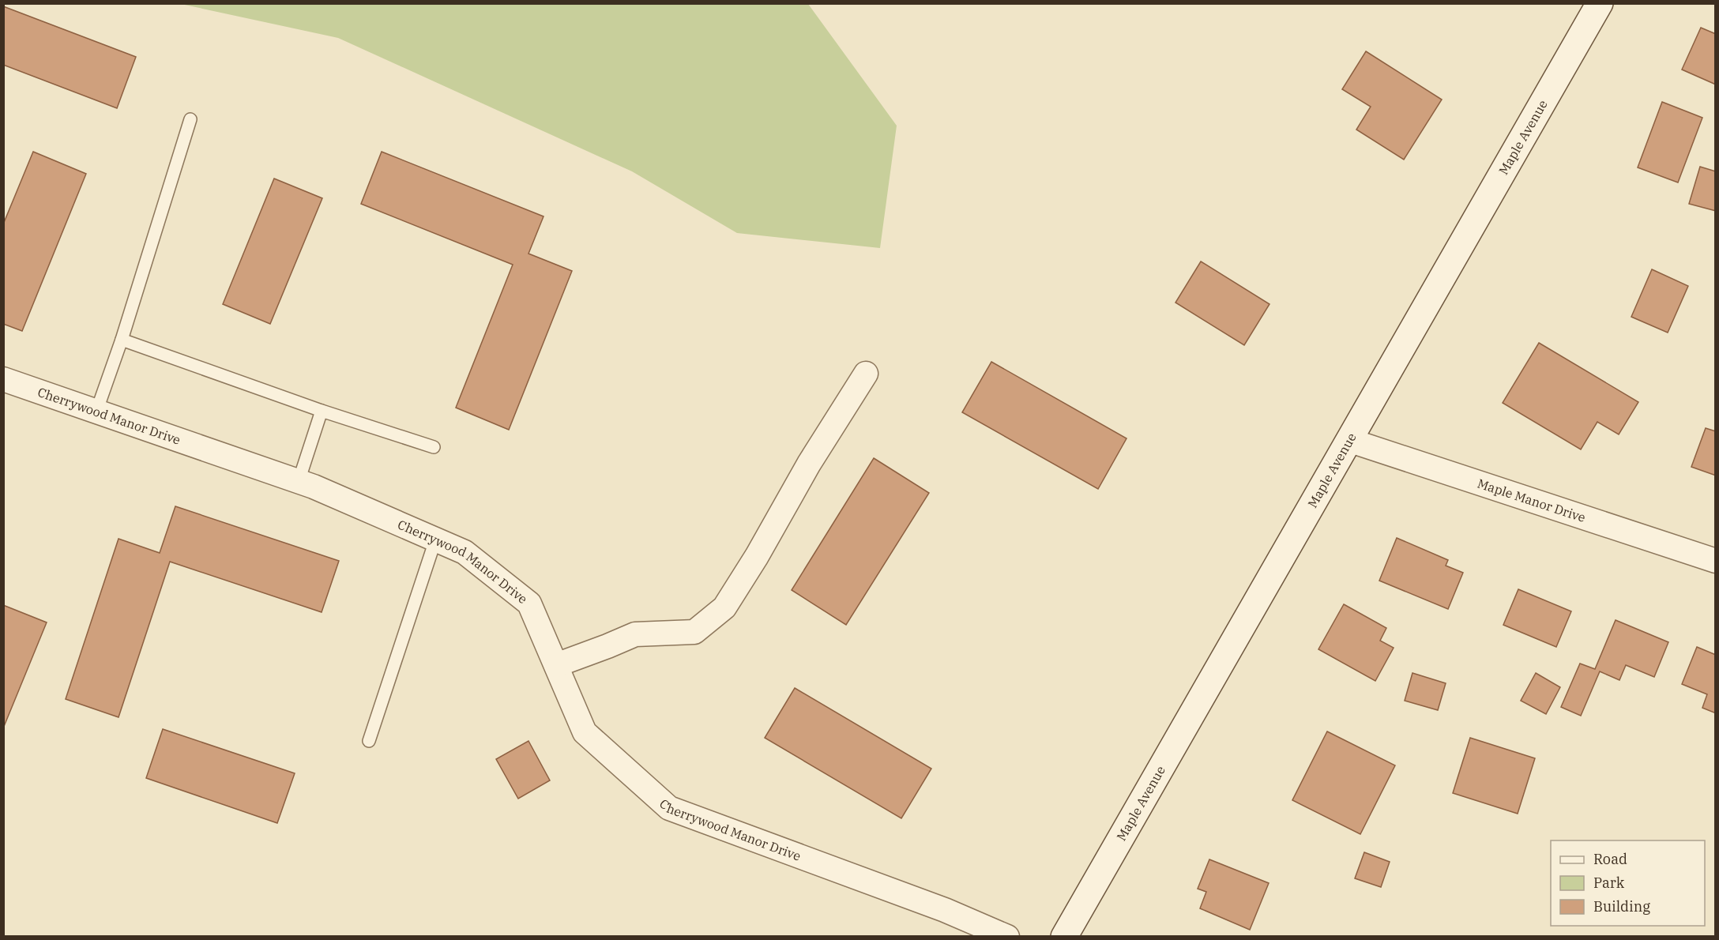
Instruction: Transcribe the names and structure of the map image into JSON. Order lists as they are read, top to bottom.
{
  "streets": {
    "main road": ["Maple Avenue"],
    "street": ["Cherrywood Manor Drive", "Maple Manor Drive"]
  },
  "crossings": [
    ["Maple Avenue", "Maple Manor Drive"]
  ],
  "legend": ["Road", "Park", "Building"]
}
